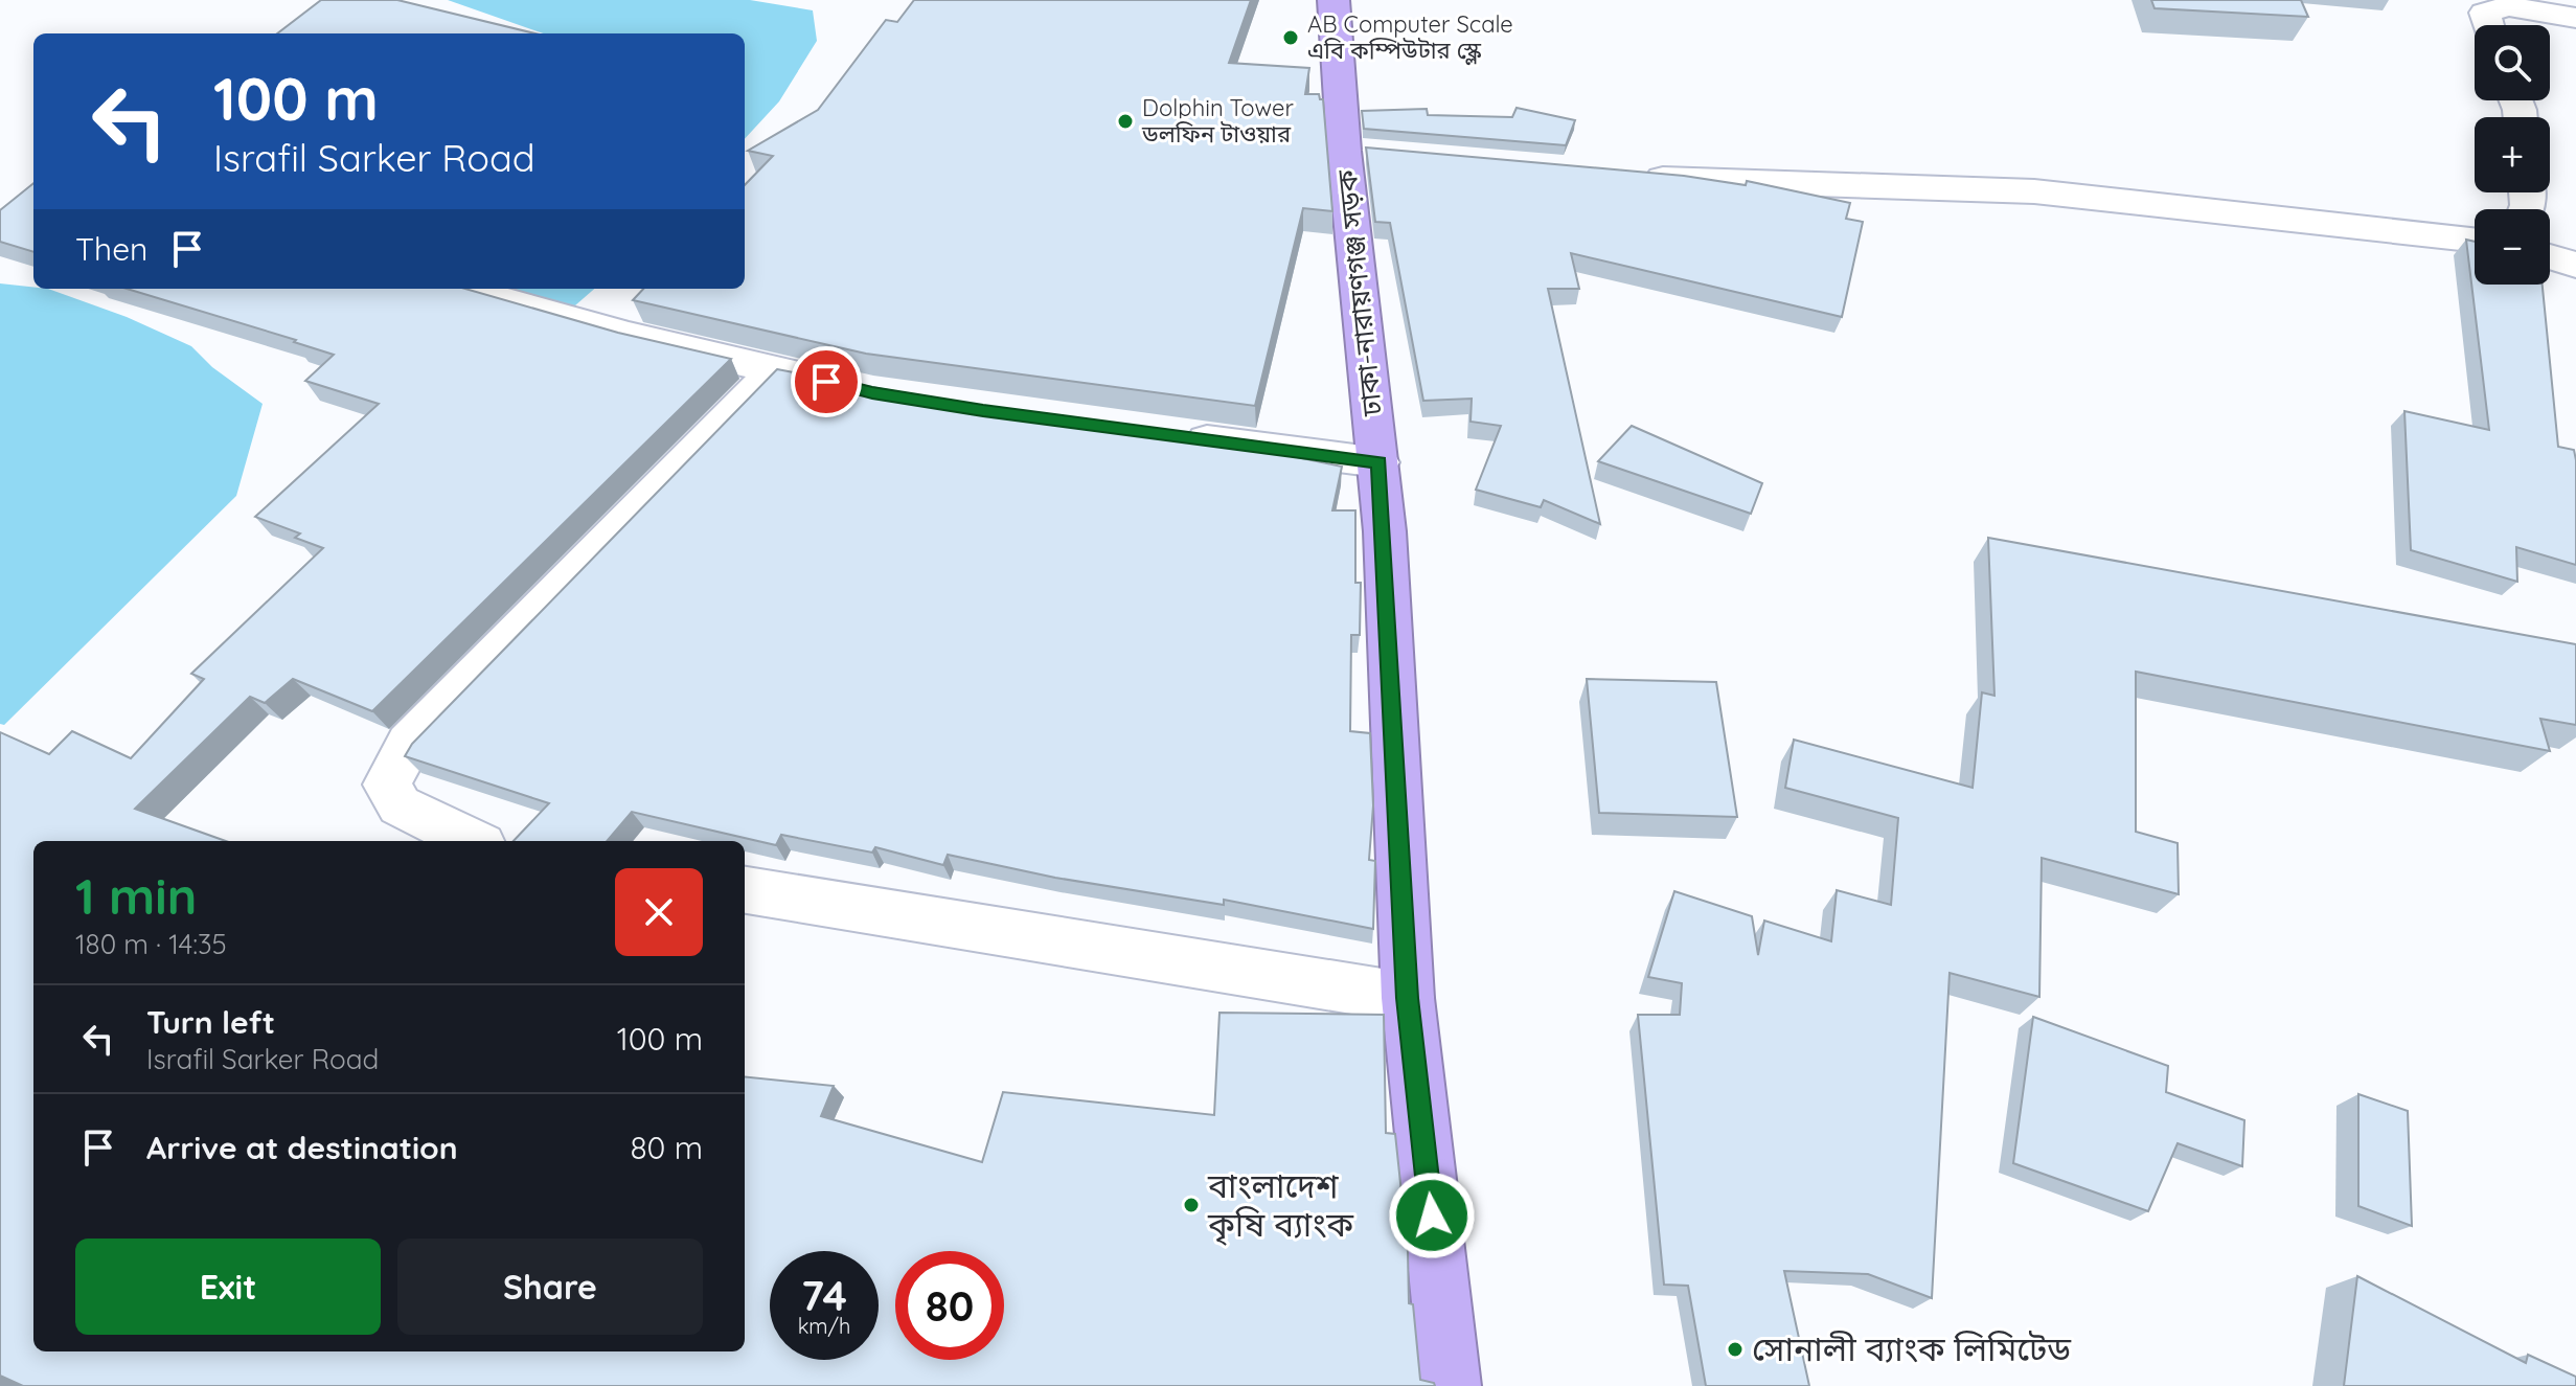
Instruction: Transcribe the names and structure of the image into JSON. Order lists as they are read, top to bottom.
{
  "streets": {
    "highway": ["ঢাকা-নারায়ণগঞ্জ সড়ক"]
  },
  "places": [
    "AB Computer Scale এবি কম্পিউটার স্কেল",
    "Dolphin Tower ডলফিন টাওয়ার",
    "বাংলাদেশ কৃষি ব্যাংক",
    "সোনালী ব্যাংক লিমিটেড"
  ],
  "page": {
    "map_buttons": ["+", "−"],
    "turn": ["100 m", "Israfil Sarker Road"],
    "then": "Then",
    "heading": ["1 min", "180 m · 14:35"],
    "list": [
      {
        "name": "Turn left",
        "note": "Israfil Sarker Road",
        "value": "100 m"
      },
      {
        "name": "Arrive at destination",
        "value": "80 m"
      }
    ],
    "buttons": ["Exit", "Share"],
    "speed": "74 km/h",
    "limit": "80"
  }
}
